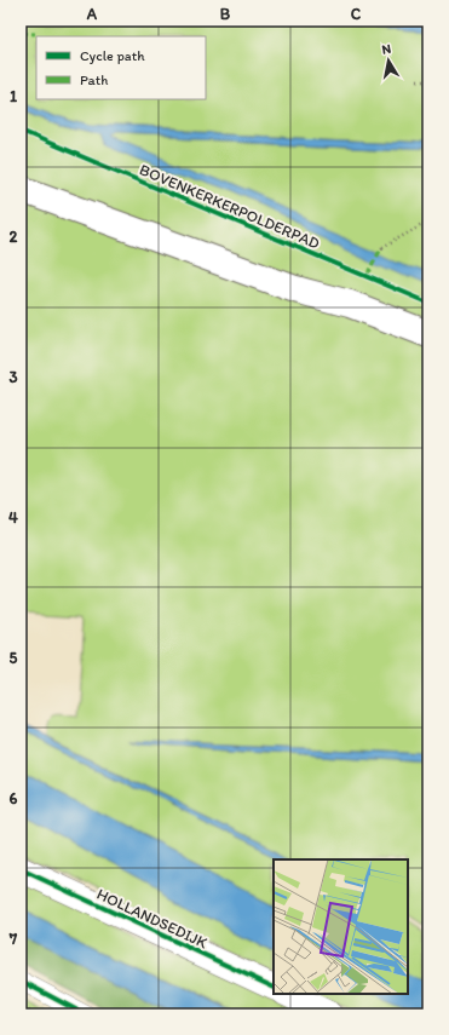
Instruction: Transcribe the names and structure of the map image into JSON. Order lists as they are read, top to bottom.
{
  "streets": {
    "street": ["HOLLANDSEDIJK"],
    "cycle path": ["BOVENKERKERPOLDERPAD"]
  },
  "legend": ["Cycle path", "Path"],
  "north": "top",
  "grid": {
    "columns": ["A", "B", "C"],
    "rows": [
      "1",
      "2",
      "3",
      "4",
      "5",
      "6",
      "7"
    ]
  }
}
